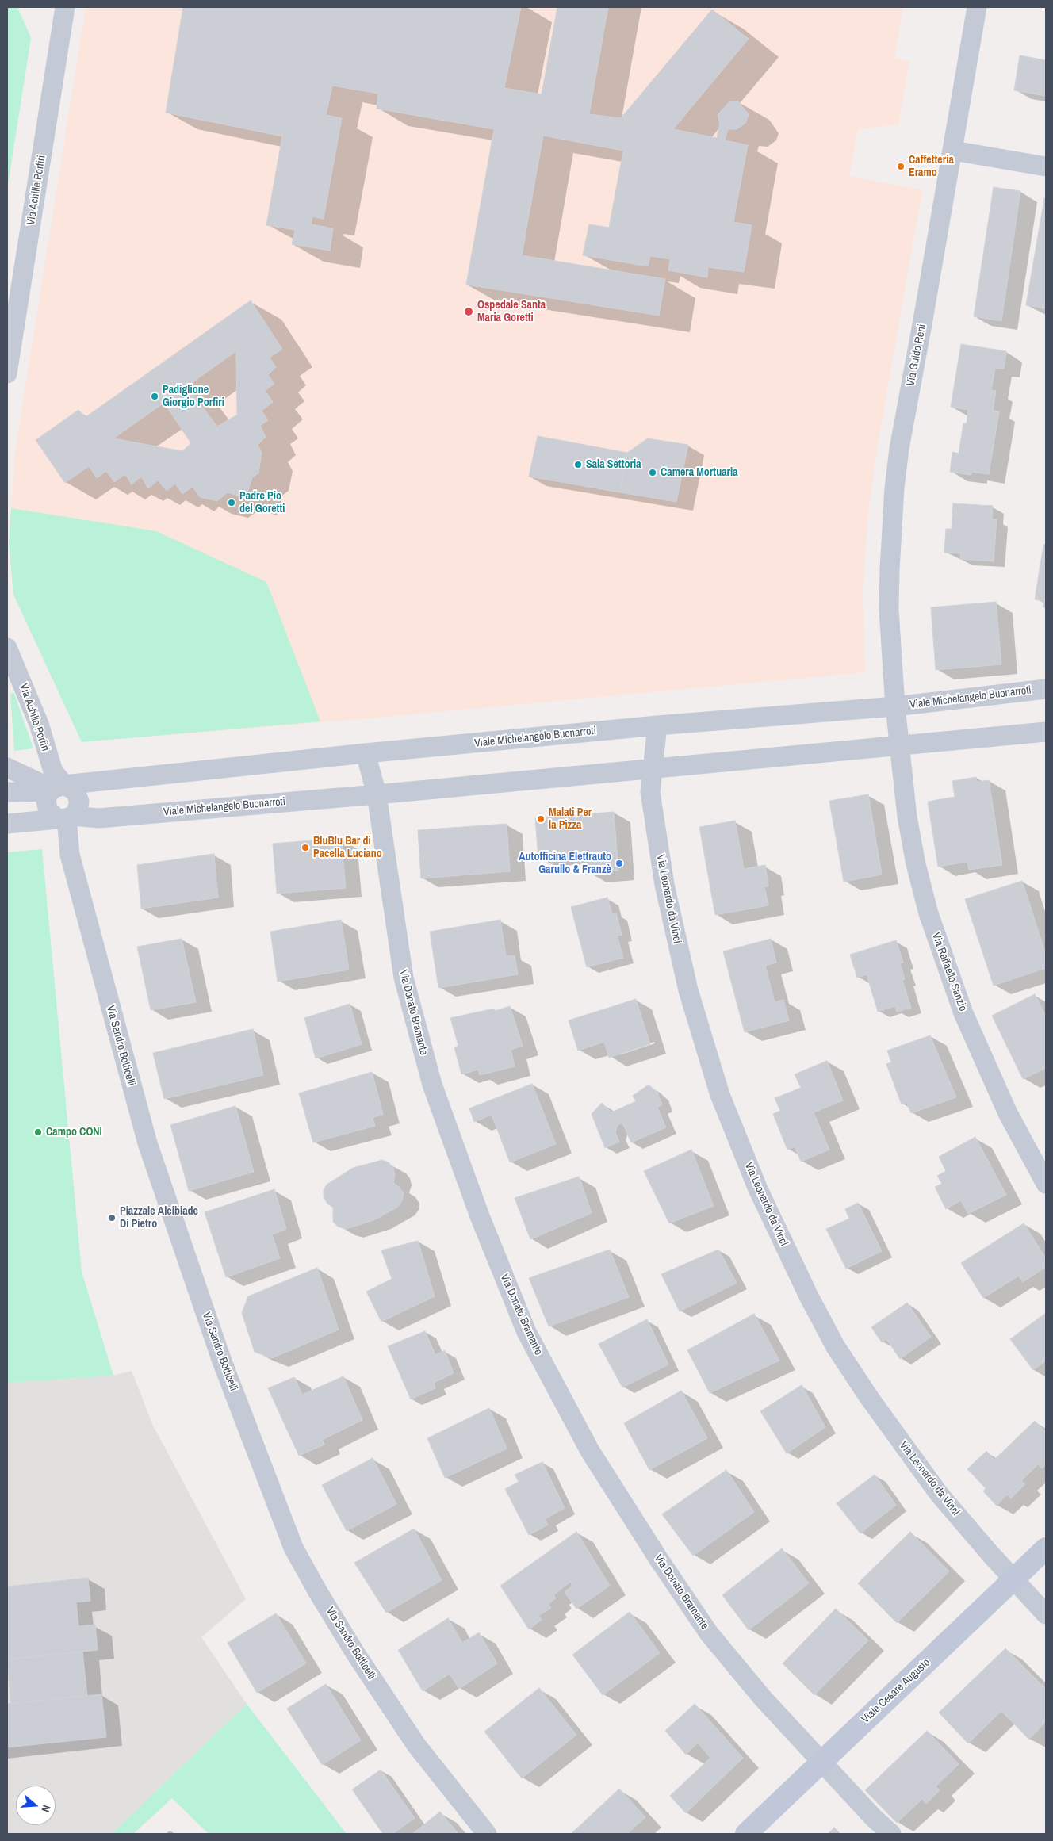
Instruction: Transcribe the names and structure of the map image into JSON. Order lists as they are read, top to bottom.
{
  "streets": {
    "main road": ["Viale Cesare Augusto"],
    "street": [
      "Via Achille Porfiri",
      "Via Guido Reni",
      "Viale Michelangelo Buonarroti",
      "Via Leonardo da Vinci",
      "Via Raffaello Sanzio",
      "Via Donato Bramante",
      "Via Sandro Botticelli"
    ]
  },
  "crossings": [
    ["Via Achille Porfiri", "Viale Michelangelo Buonarroti"],
    ["Via Achille Porfiri", "Via Sandro Botticelli"],
    ["Via Guido Reni", "Viale Michelangelo Buonarroti"],
    ["Viale Michelangelo Buonarroti", "Via Leonardo da Vinci"],
    ["Viale Michelangelo Buonarroti", "Via Raffaello Sanzio"],
    ["Viale Michelangelo Buonarroti", "Via Donato Bramante"],
    ["Viale Michelangelo Buonarroti", "Via Sandro Botticelli"],
    ["Via Leonardo da Vinci", "Viale Cesare Augusto"],
    ["Via Donato Bramante", "Viale Cesare Augusto"]
  ],
  "places": [
    "Caffetteria Eramo",
    "Ospedale Santa Maria Goretti",
    "Padiglione Giorgio Porfiri",
    "Sala Settoria",
    "Camera Mortuaria",
    "Padre Pio del Goretti",
    "Malati Per la Pizza",
    "BluBlu Bar di Pacella Luciano",
    "Autofficina Elettrauto Garullo & Franzè",
    "Campo CONI",
    "Piazzale Alcibiade Di Pietro"
  ],
  "north": "right"
}
